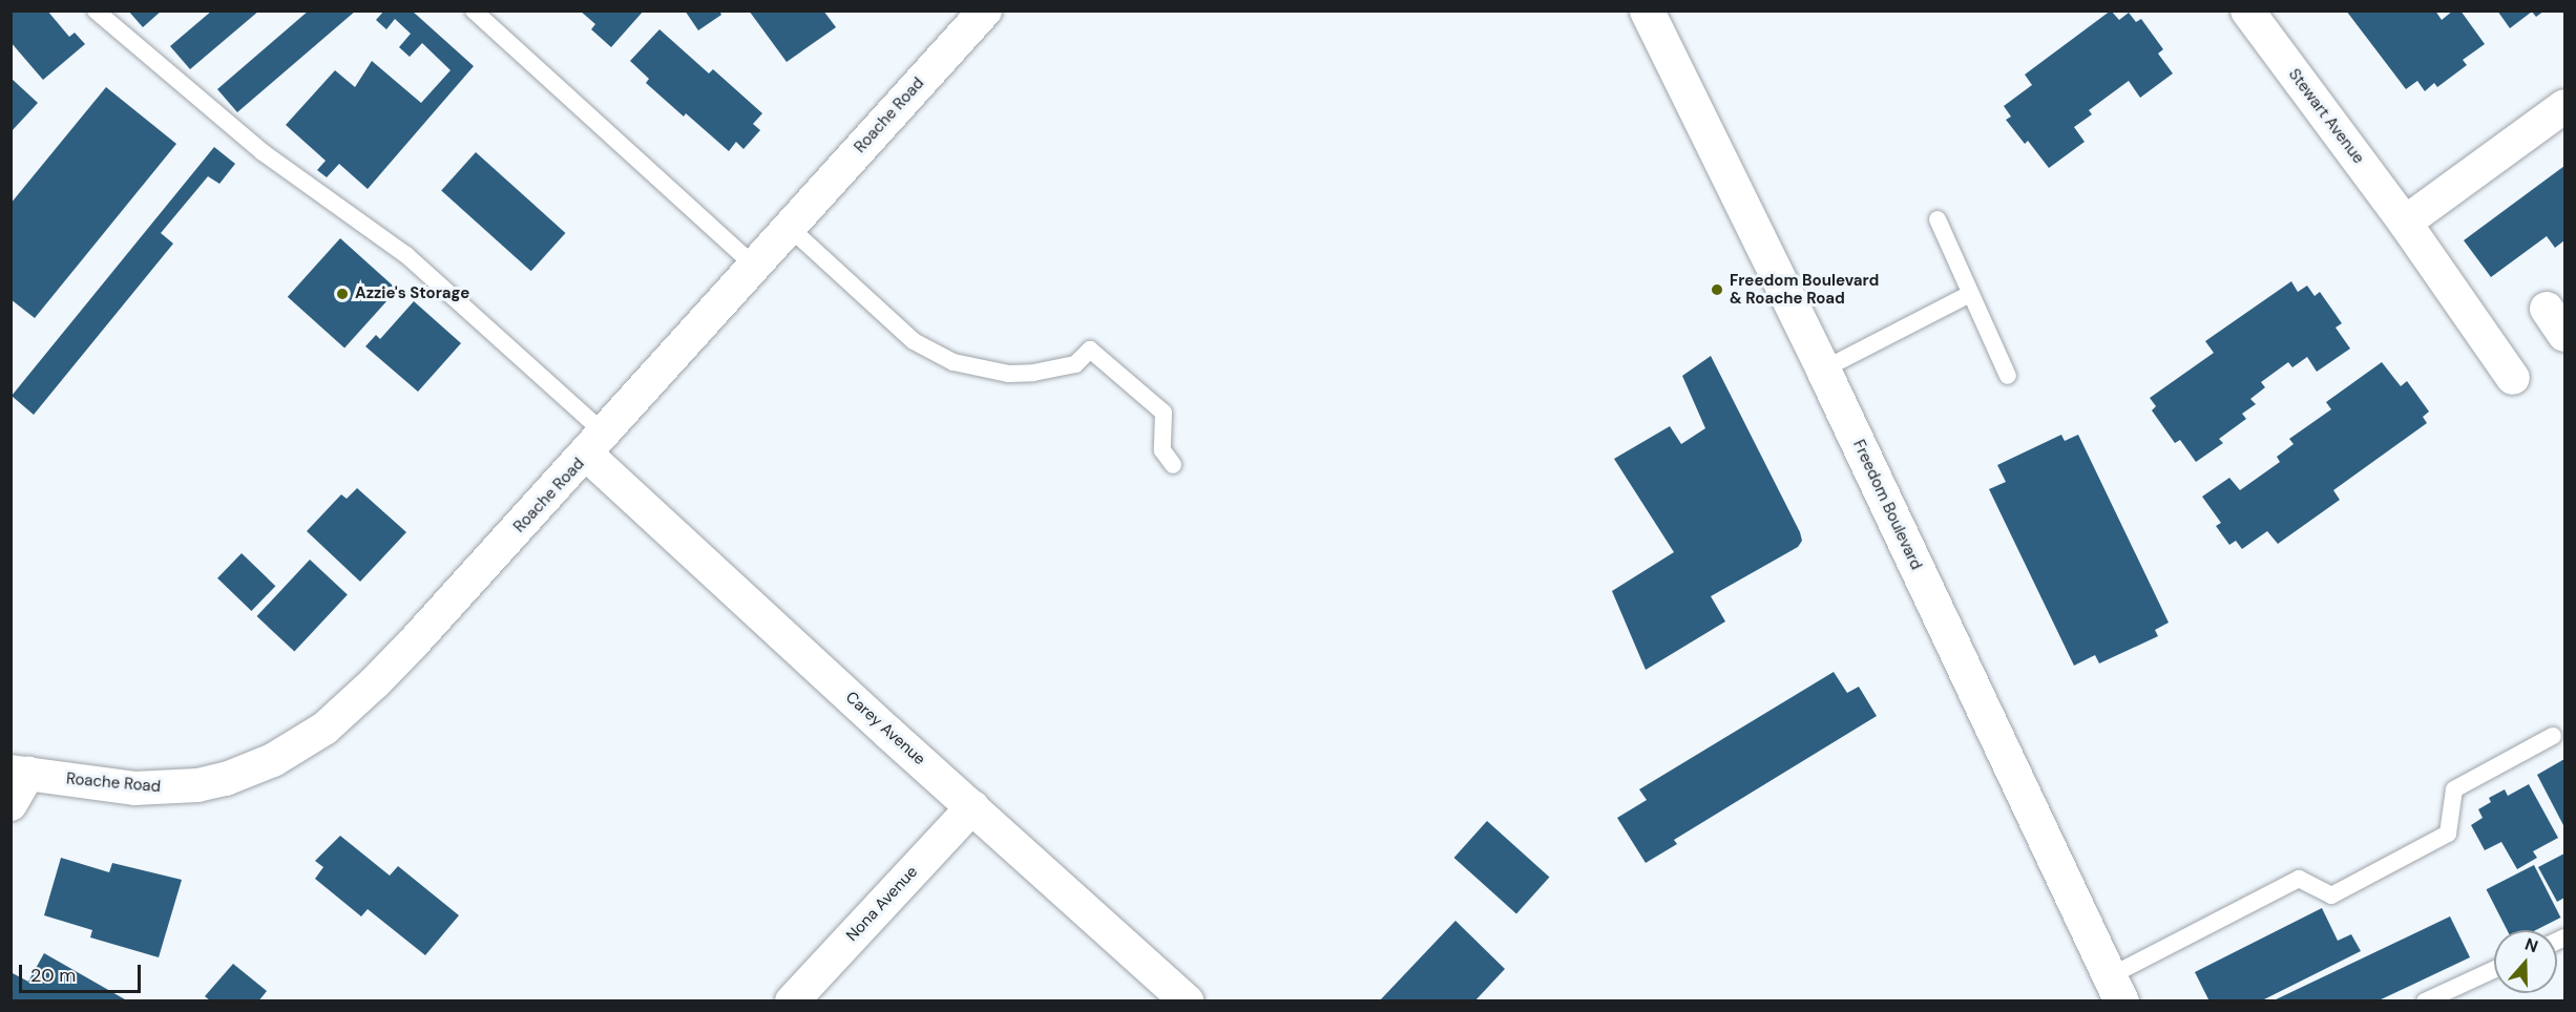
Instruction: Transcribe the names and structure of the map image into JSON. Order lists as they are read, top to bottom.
{
  "streets": {
    "main road": ["Freedom Boulevard"],
    "street": [
      "Roache Road",
      "Stewart Avenue",
      "Carey Avenue",
      "Nona Avenue"
    ]
  },
  "crossings": [
    ["Roache Road", "Carey Avenue"],
    ["Carey Avenue", "Nona Avenue"]
  ],
  "places": ["Freedom Boulevard & Roache Road", "Azzie's Storage"],
  "scale_bar": "20 m",
  "north": "top"
}
